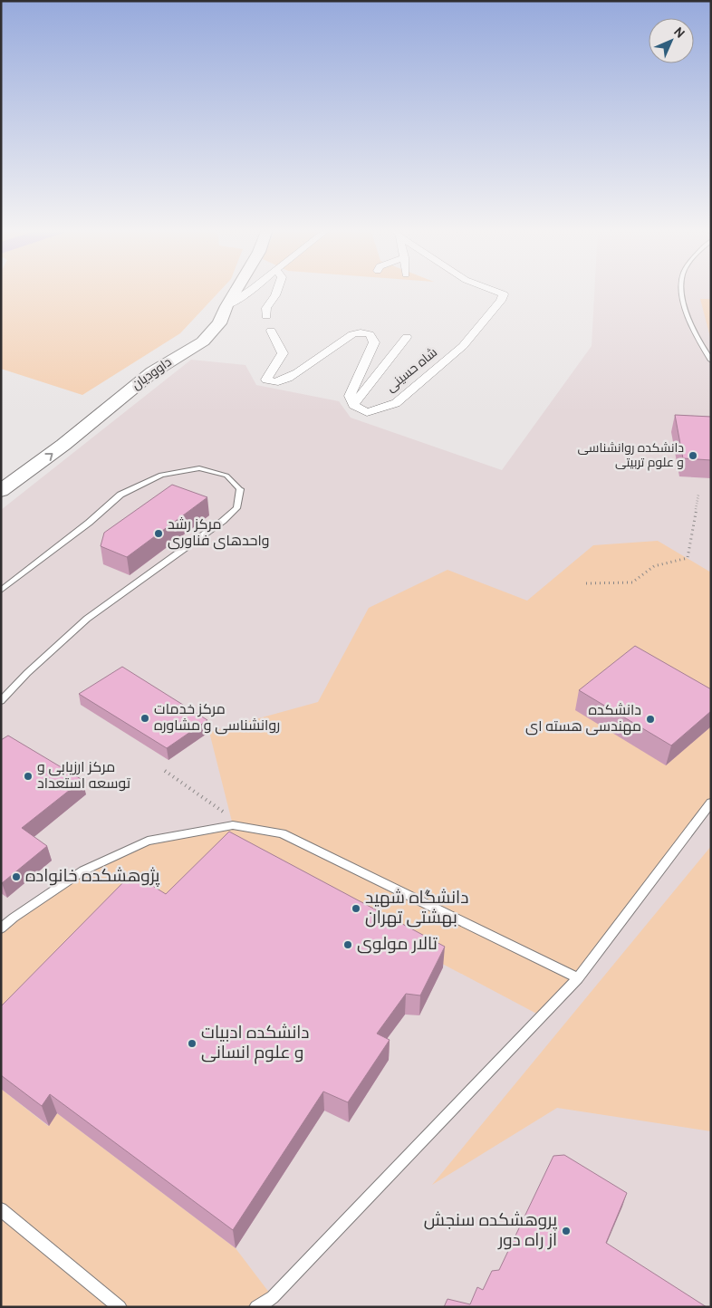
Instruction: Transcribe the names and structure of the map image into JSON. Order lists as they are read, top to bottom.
{
  "streets": {
    "street": ["شاه حسینی", "داوودیان"]
  },
  "places": [
    "دانشکده روانشناسی و علوم تربیتی",
    "مرکز رشد واحدهای فناوری",
    "مرکز خدمات روانشناسی و مشاوره",
    "دانشکده مهندسی هسته ای",
    "مرکز ارزیابی و توسعه استعداد",
    "پژوهشکده خانواده",
    "دانشگاه شهید بهشتی تهران",
    "تالار مولوی",
    "دانشکده ادبیات و علوم انسانی",
    "پروهشکده سنجش از راه دور"
  ],
  "north": "top right"
}
